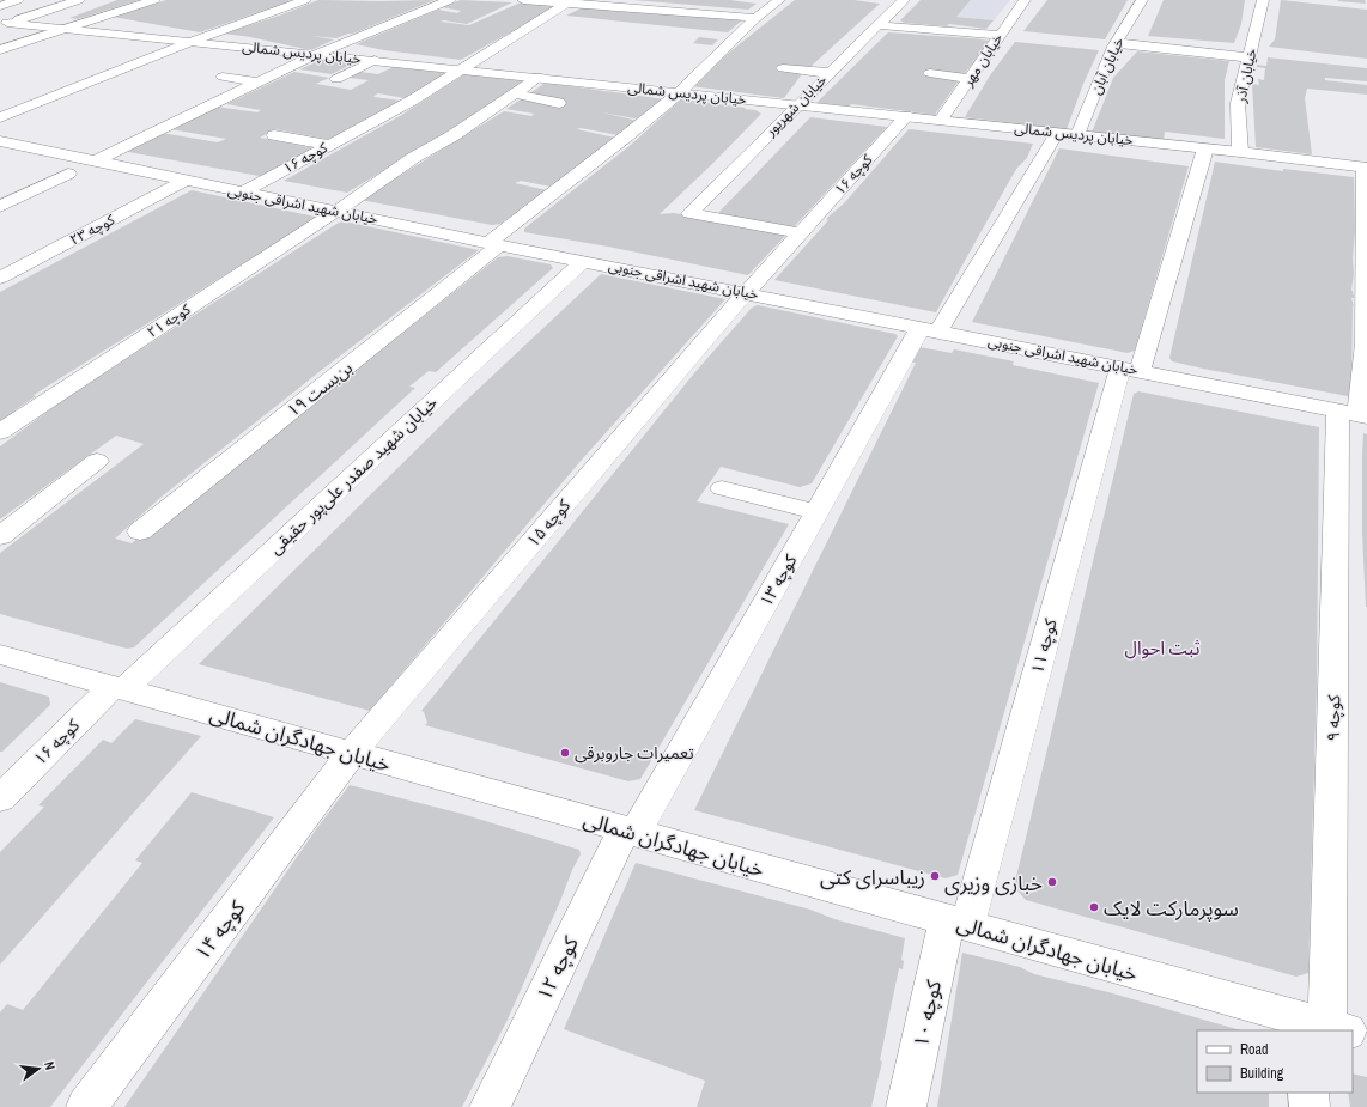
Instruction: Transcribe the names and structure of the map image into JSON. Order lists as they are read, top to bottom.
{
  "streets": {
    "street": [
      "خیابان پردیس شمالی",
      "خیابان مهر",
      "خیابان آبان",
      "خیابان آذر",
      "خیابان شهریور",
      "کوچه ۱۶",
      "خیابان شهید اشراقی جنوبی",
      "کوچه ۲۳",
      "کوچه ۲۱",
      "بن‌بست ۱۹",
      "خیابان شهید صفدر علی‌پور حقیقی",
      "کوچه ۱۵",
      "کوچه ۱۳",
      "کوچه ۱۱",
      "کوچه ۹",
      "خیابان جهادگران شمالی",
      "کوچه ۱۴",
      "کوچه ۱۲",
      "کوچه ۱۰"
    ]
  },
  "crossings": [
    ["خیابان پردیس شمالی", "خیابان مهر"],
    ["خیابان پردیس شمالی", "خیابان آبان"],
    ["خیابان پردیس شمالی", "خیابان آذر"],
    ["خیابان پردیس شمالی", "خیابان شهریور"],
    ["خیابان پردیس شمالی", "کوچه ۱۶"],
    ["خیابان پردیس شمالی", "کوچه ۱۳"],
    ["خیابان پردیس شمالی", "کوچه ۱۱"],
    ["خیابان شهریور", "کوچه ۱۶"],
    ["کوچه ۱۶", "خیابان شهید اشراقی جنوبی"],
    ["کوچه ۱۶", "خیابان شهید صفدر علی‌پور حقیقی"],
    ["کوچه ۱۶", "خیابان جهادگران شمالی"],
    ["خیابان شهید اشراقی جنوبی", "کوچه ۲۳"],
    ["خیابان شهید اشراقی جنوبی", "کوچه ۲۱"],
    ["خیابان شهید اشراقی جنوبی", "بن‌بست ۱۹"],
    ["خیابان شهید اشراقی جنوبی", "خیابان شهید صفدر علی‌پور حقیقی"],
    ["خیابان شهید اشراقی جنوبی", "کوچه ۱۵"],
    ["خیابان شهید اشراقی جنوبی", "کوچه ۱۳"],
    ["خیابان شهید اشراقی جنوبی", "کوچه ۱۱"],
    ["خیابان شهید اشراقی جنوبی", "کوچه ۹"],
    ["خیابان شهید صفدر علی‌پور حقیقی", "خیابان جهادگران شمالی"],
    ["کوچه ۱۵", "خیابان جهادگران شمالی"],
    ["کوچه ۱۵", "کوچه ۱۴"],
    ["کوچه ۱۳", "خیابان جهادگران شمالی"],
    ["کوچه ۱۳", "کوچه ۱۲"],
    ["کوچه ۱۱", "خیابان جهادگران شمالی"],
    ["کوچه ۱۱", "کوچه ۱۰"],
    ["کوچه ۹", "خیابان جهادگران شمالی"],
    ["خیابان جهادگران شمالی", "کوچه ۱۴"],
    ["خیابان جهادگران شمالی", "کوچه ۱۲"],
    ["خیابان جهادگران شمالی", "کوچه ۱۰"]
  ],
  "districts": ["ثبت احوال"],
  "places": [
    "تعمیرات جاروبرقی",
    "زیباسرای کتی",
    "خبازی وزیری",
    "سوپرمارکت لایک"
  ],
  "legend": ["Road", "Building"],
  "north": "right"
}
